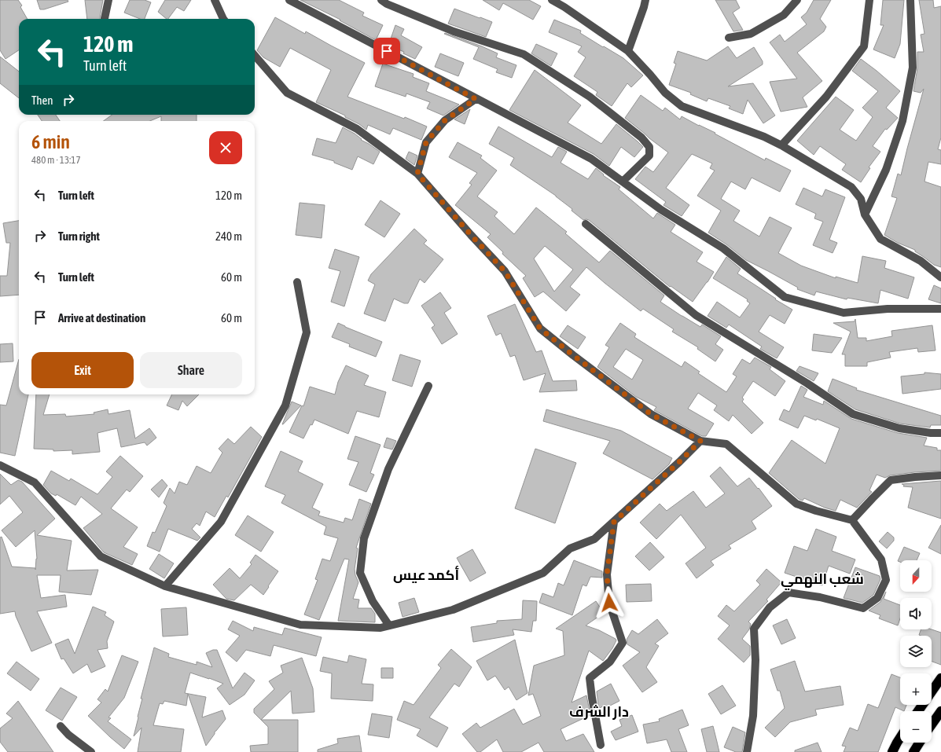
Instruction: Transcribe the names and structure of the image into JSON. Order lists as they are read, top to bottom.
{
  "districts": ["أكمد عيس", "شعب النهمي", "دار الشرف"],
  "north": "bottom",
  "page": {
    "turn": ["120 m", "Turn left"],
    "then": "Then",
    "heading": ["6 min", "480 m · 13:17"],
    "list": [
      {
        "name": "Turn left",
        "value": "120 m"
      },
      {
        "name": "Turn right",
        "value": "240 m"
      },
      {
        "name": "Turn left",
        "value": "60 m"
      },
      {
        "name": "Arrive at destination",
        "value": "60 m"
      }
    ],
    "buttons": ["Exit", "Share"],
    "map_buttons": ["+", "−"]
  }
}
